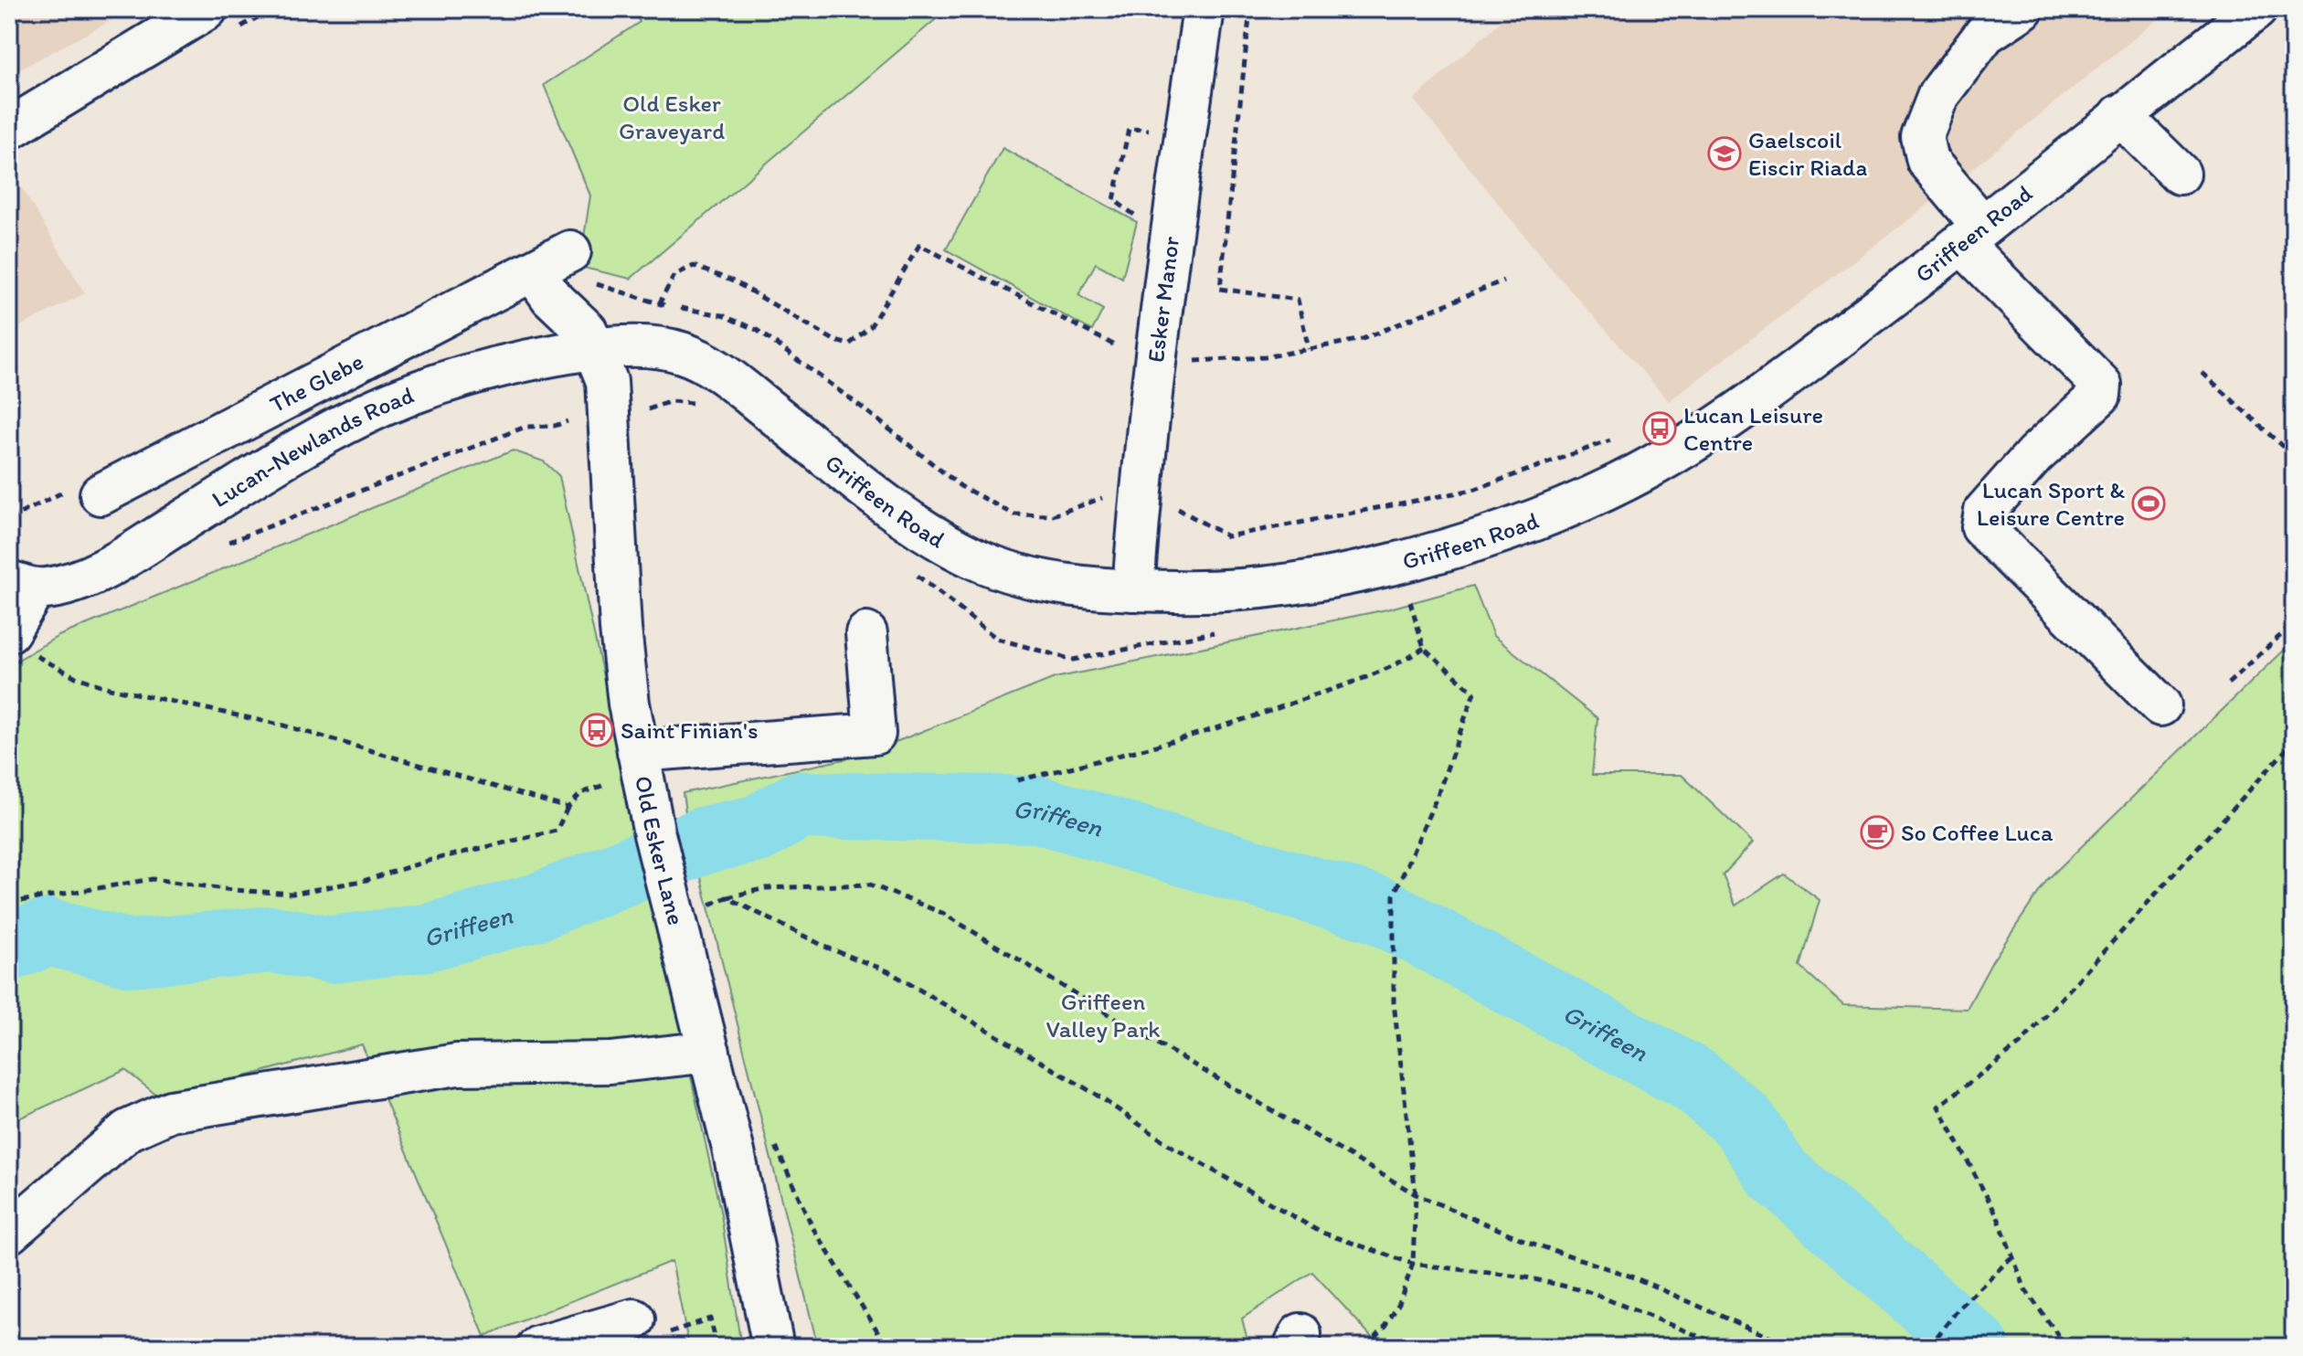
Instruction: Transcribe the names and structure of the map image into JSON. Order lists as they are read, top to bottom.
{
  "streets": {
    "street": [
      "Griffeen Road",
      "Esker Manor",
      "The Glebe",
      "Lucan-Newlands Road",
      "Old Esker Lane"
    ]
  },
  "crossings": [
    ["Griffeen Road", "Esker Manor"],
    ["Griffeen Road", "Lucan-Newlands Road"],
    ["Griffeen Road", "Old Esker Lane"],
    ["Lucan-Newlands Road", "Old Esker Lane"]
  ],
  "water": ["Griffeen"],
  "parks": ["Old Esker Graveyard", "Griffeen Valley Park"],
  "places": {
    "school or university": ["Gaelscoil Eiscir Riada"],
    "bus stop": ["Lucan Leisure Centre", "Saint Finian's"],
    "sports": ["Lucan Sport & Leisure Centre"],
    "cafe": ["So Coffee Luca"]
  }
}
